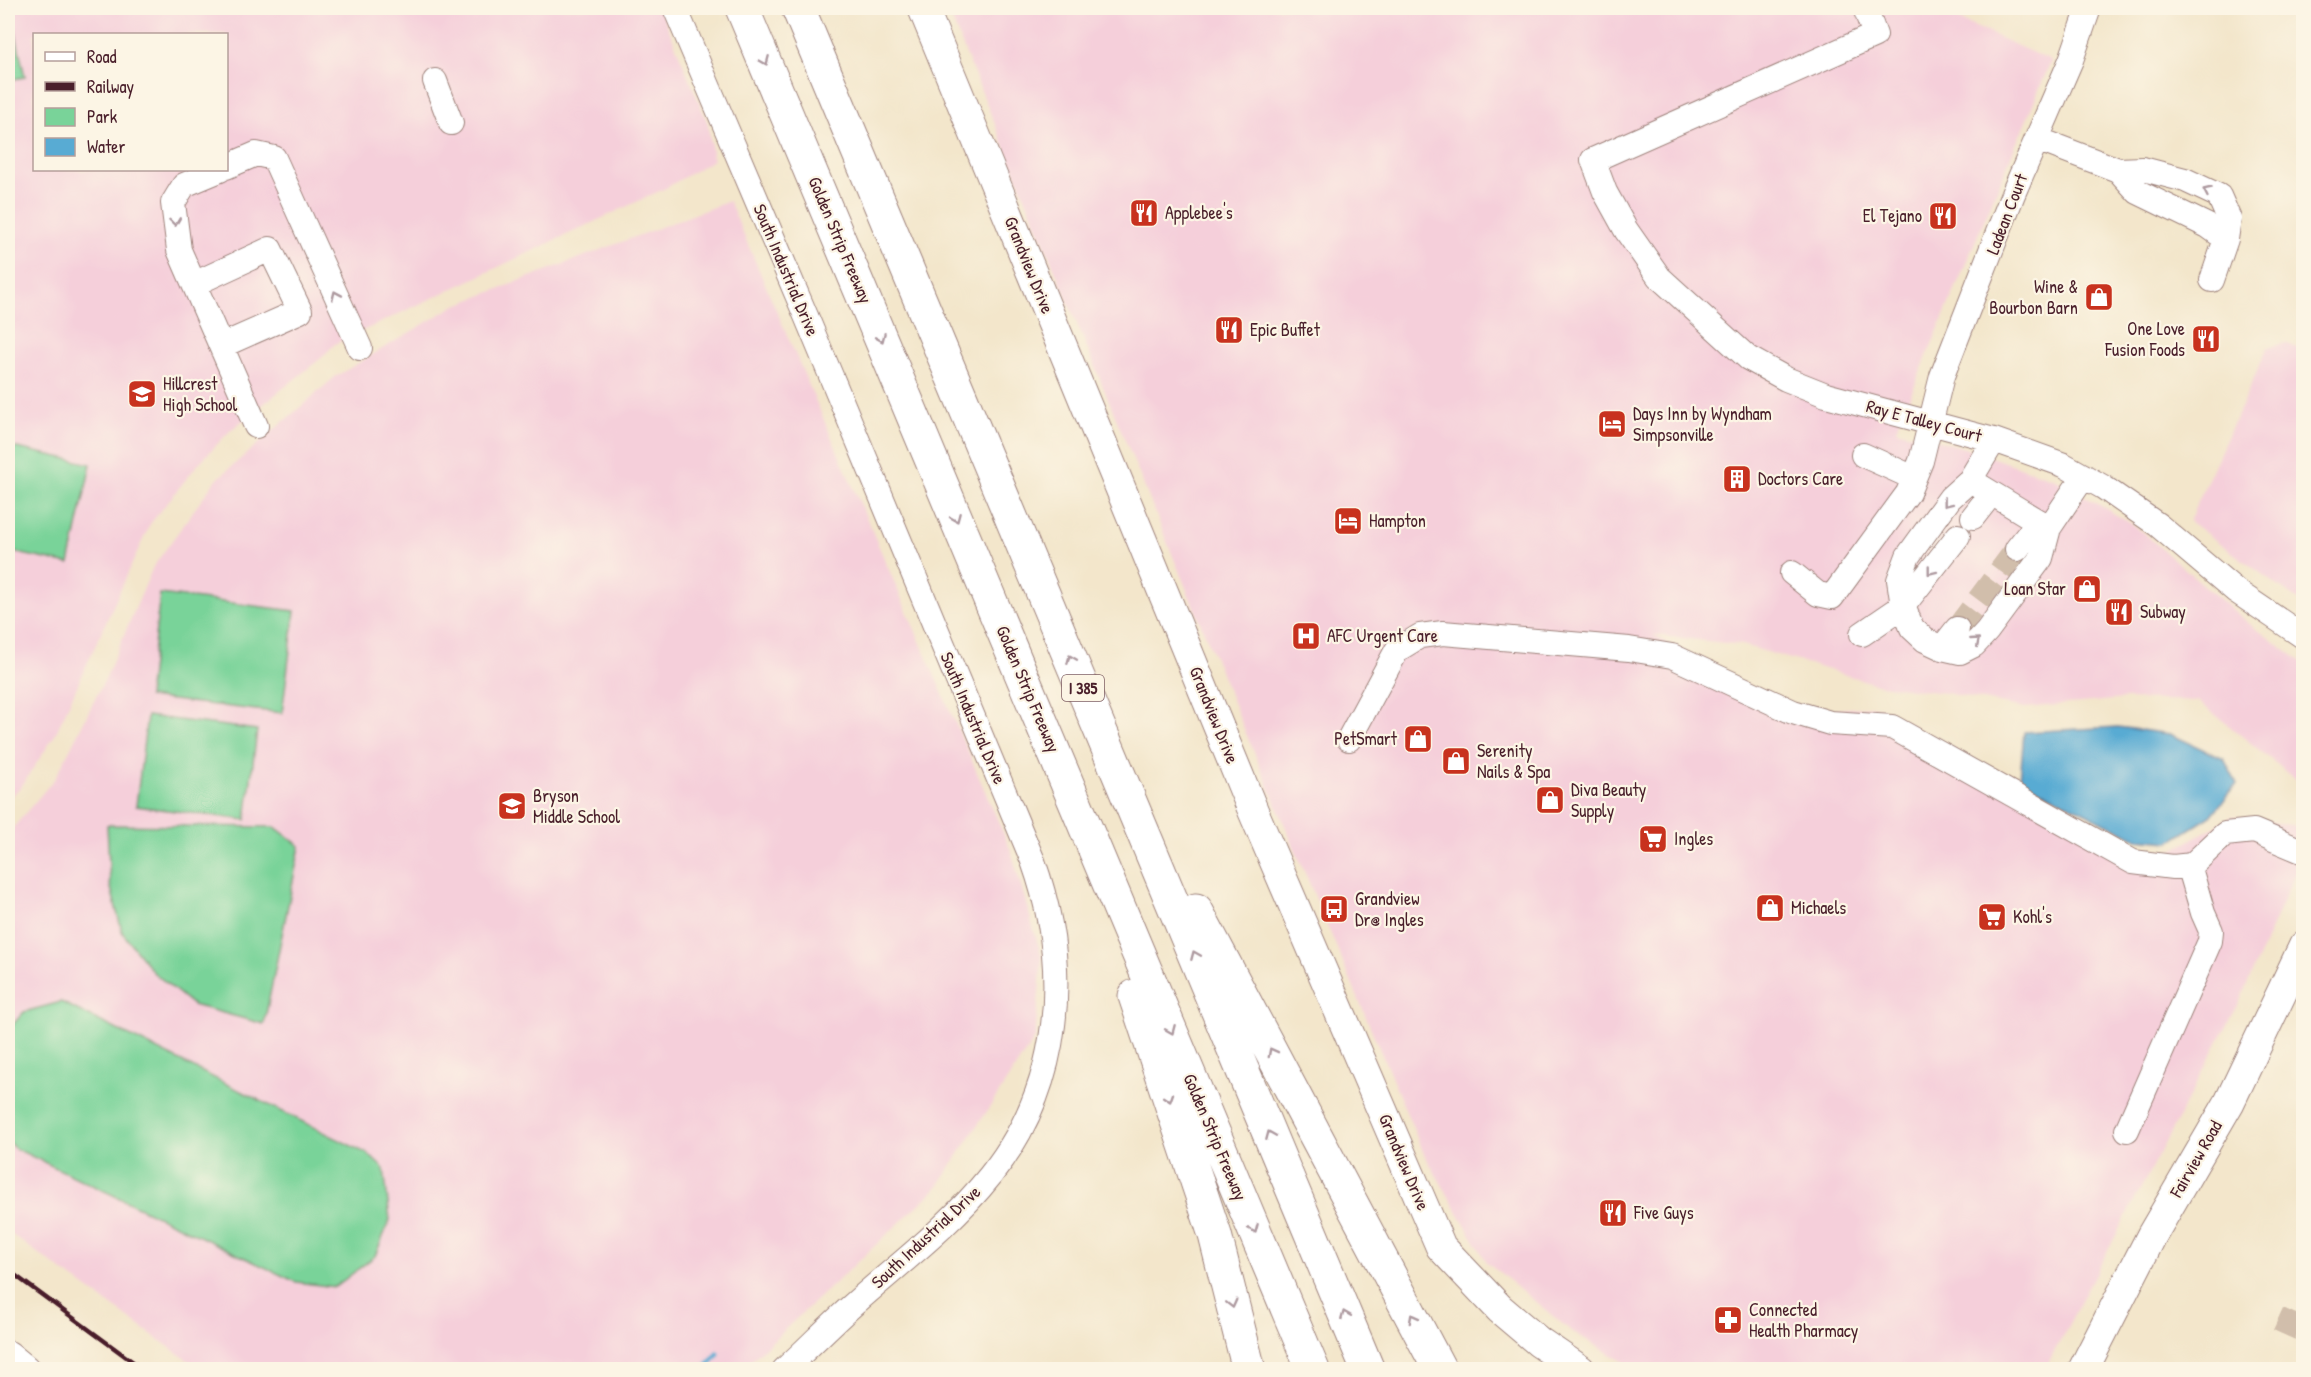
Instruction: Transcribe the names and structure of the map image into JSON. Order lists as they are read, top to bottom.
{
  "streets": {
    "highway": ["Golden Strip Freeway", "I 385"],
    "main road": ["Grandview Drive", "Fairview Road"],
    "street": ["Ladean Court", "South Industrial Drive", "Ray E Talley Court"]
  },
  "crossings": [
    ["Ladean Court", "Ray E Talley Court"]
  ],
  "places": {
    "restaurant": [
      "Applebee's",
      "El Tejano",
      "Epic Buffet",
      "One Love Fusion Foods",
      "Subway",
      "Five Guys"
    ],
    "shop": [
      "Wine & Bourbon Barn",
      "Loan Star",
      "PetSmart",
      "Serenity Nails & Spa",
      "Diva Beauty Supply",
      "Michaels"
    ],
    "school or university": ["Hillcrest High School", "Bryson Middle School"],
    "hotel": ["Days Inn by Wyndham Simpsonville", "Hampton"],
    "building": ["Doctors Care"],
    "hospital": ["AFC Urgent Care"],
    "supermarket": ["Ingles", "Kohl's"],
    "bus stop": ["Grandview Dr@ Ingles"],
    "pharmacy": ["Connected Health Pharmacy"]
  },
  "legend": [
    "Road",
    "Railway",
    "Park",
    "Water"
  ]
}
